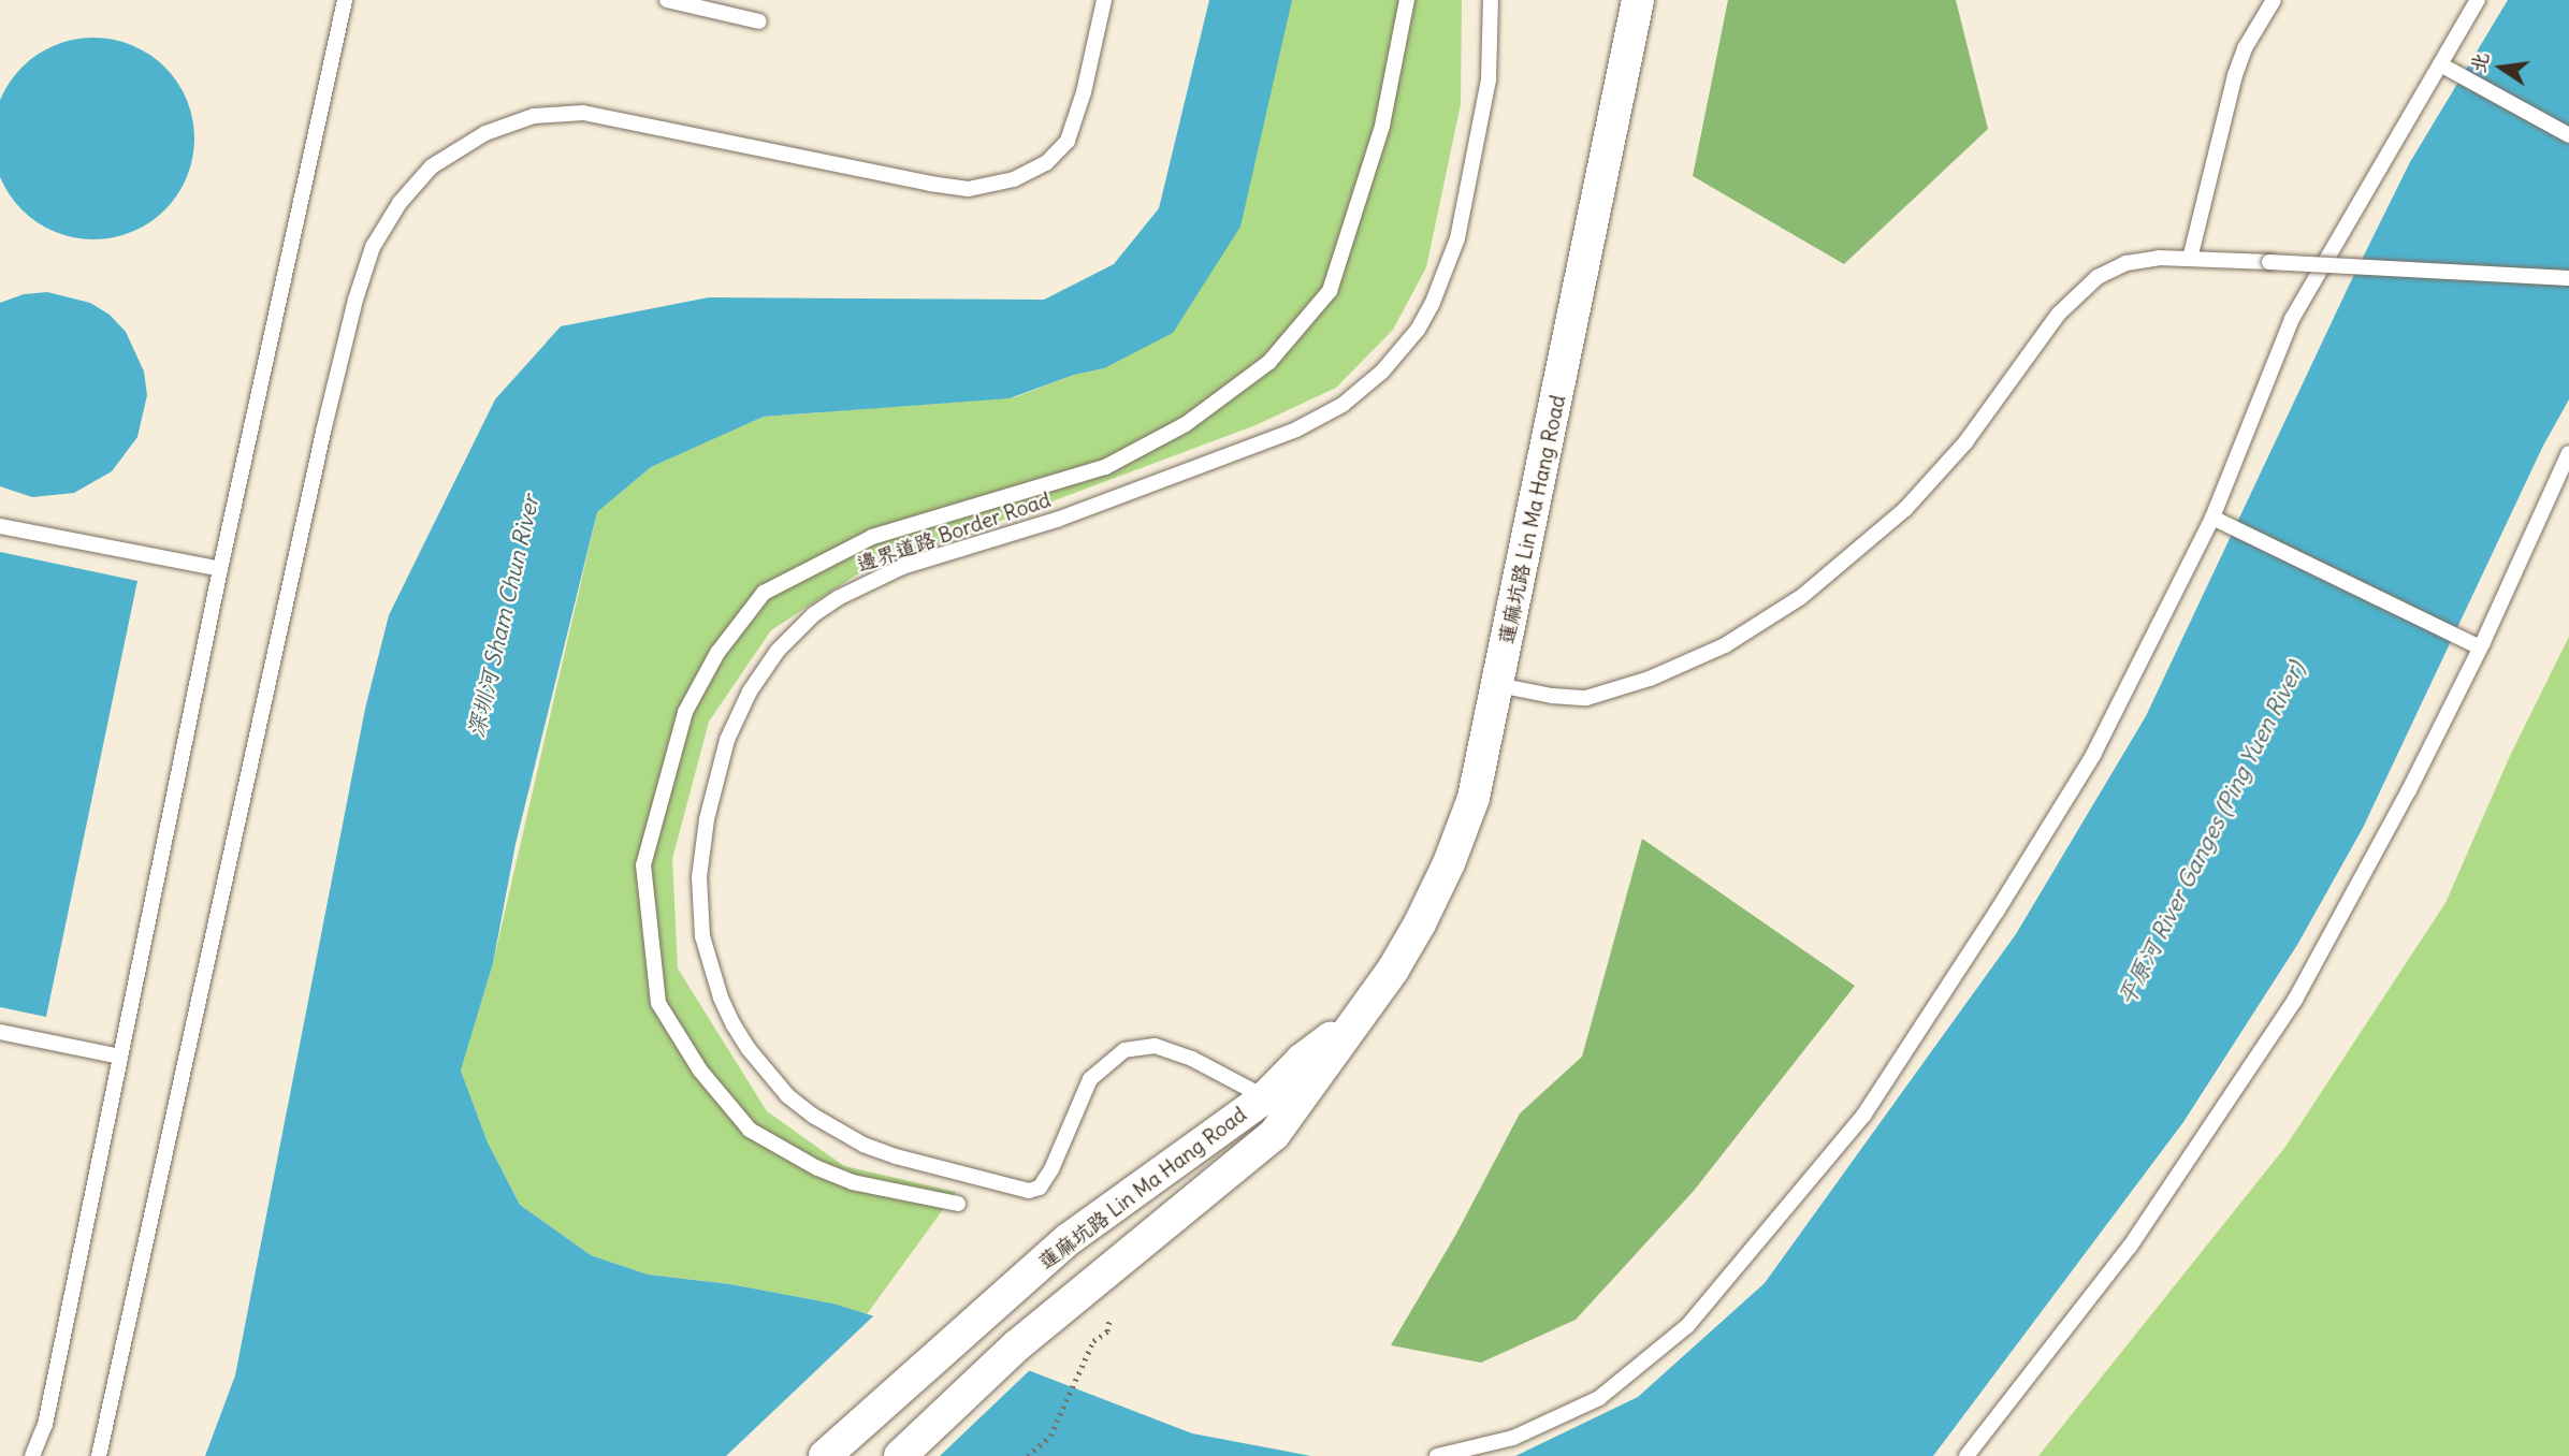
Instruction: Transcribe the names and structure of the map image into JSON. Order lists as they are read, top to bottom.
{
  "streets": {
    "street": ["蓮麻坑路 Lin Ma Hang Road"],
    "lane": ["邊界道路 Border Road"]
  },
  "crossings": [
    ["蓮麻坑路 Lin Ma Hang Road", "邊界道路 Border Road"]
  ],
  "water": ["深圳河 Sham Chun River", "平原河 River Ganges (Ping Yuen River)"],
  "north": "left"
}
